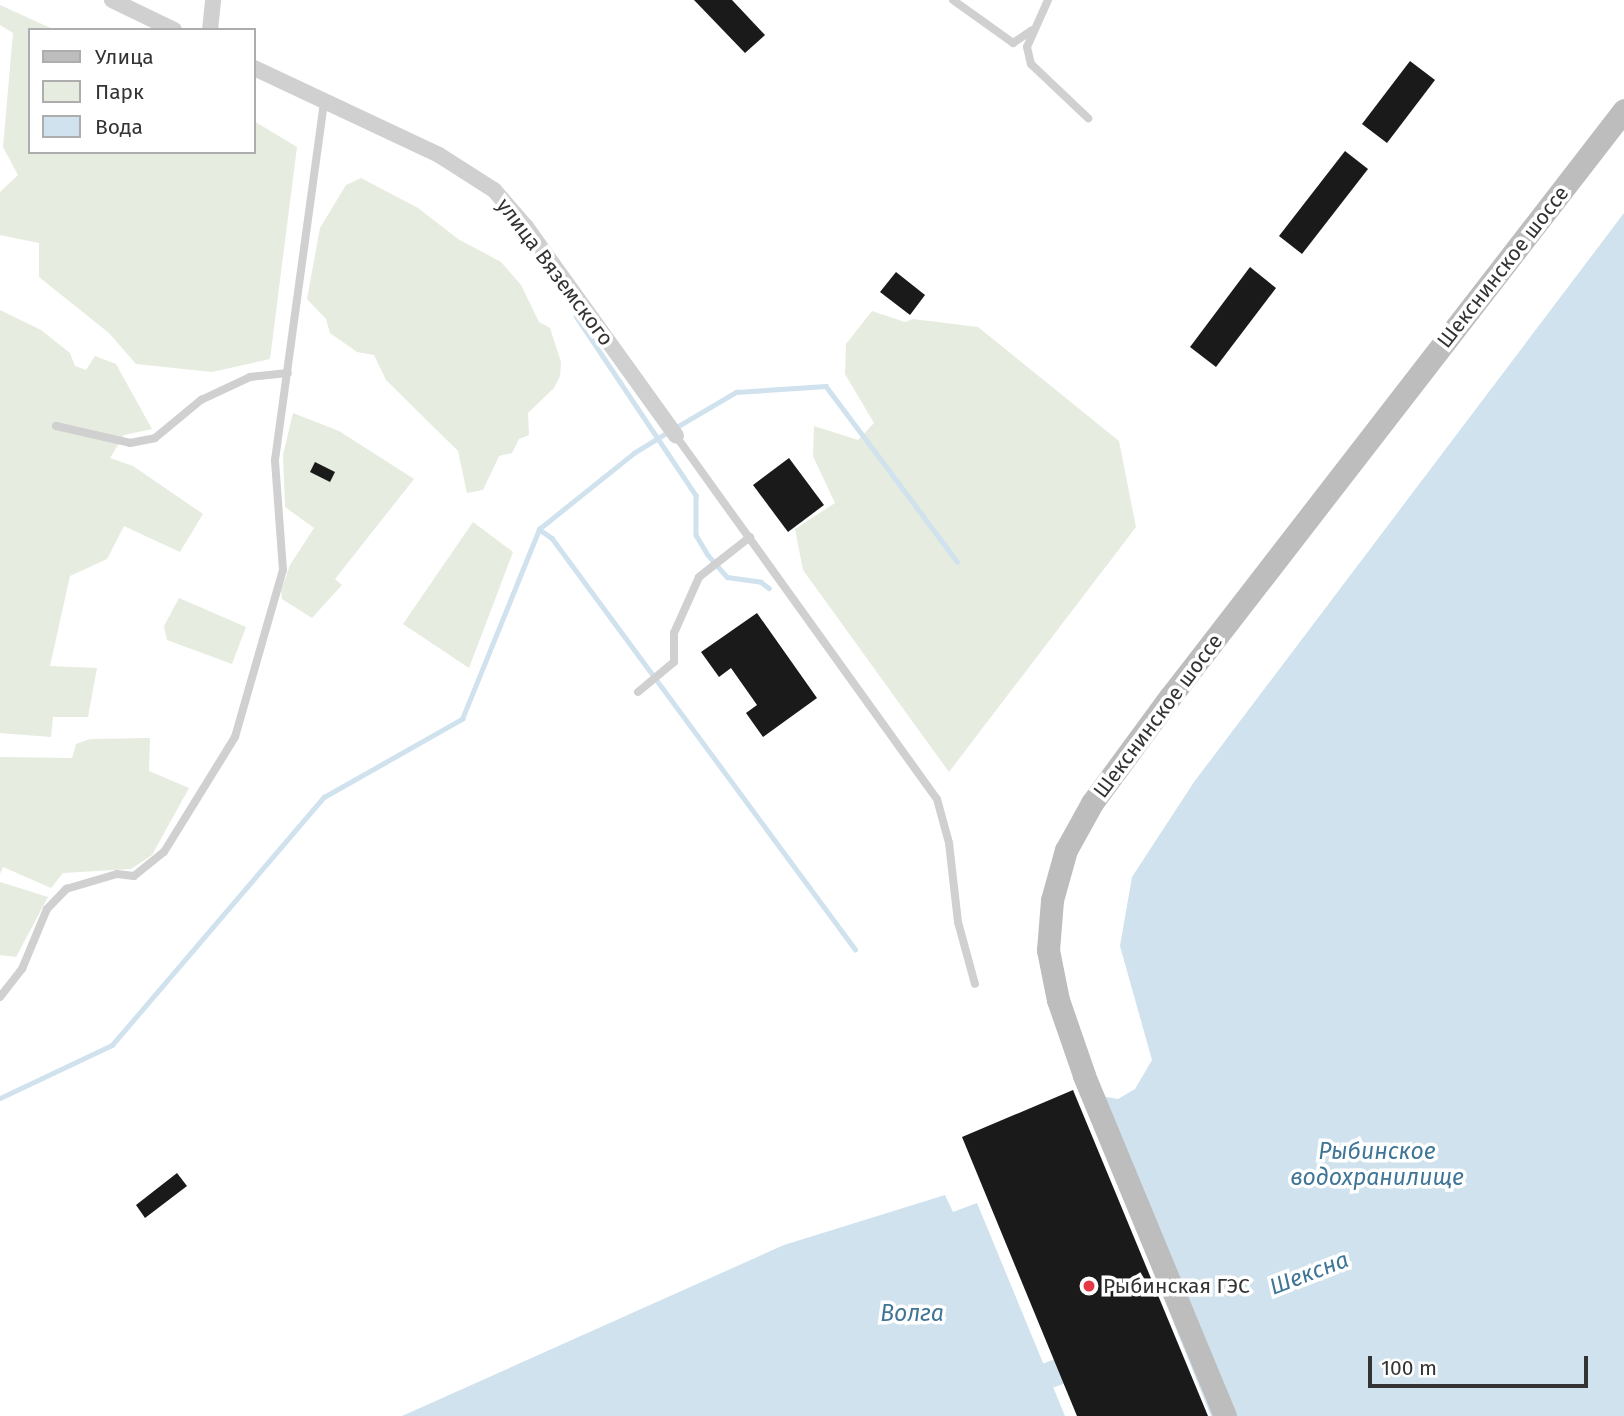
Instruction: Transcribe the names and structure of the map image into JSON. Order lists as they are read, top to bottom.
{
  "streets": {
    "main road": ["Шекснинское шоссе"],
    "street": ["улица Вяземского"]
  },
  "water": ["Рыбинское водохранилище", "Шексна", "Волга"],
  "places": ["Рыбинская ГЭС"],
  "legend": ["Улица", "Парк", "Вода"],
  "scale_bar": "100 m"
}
